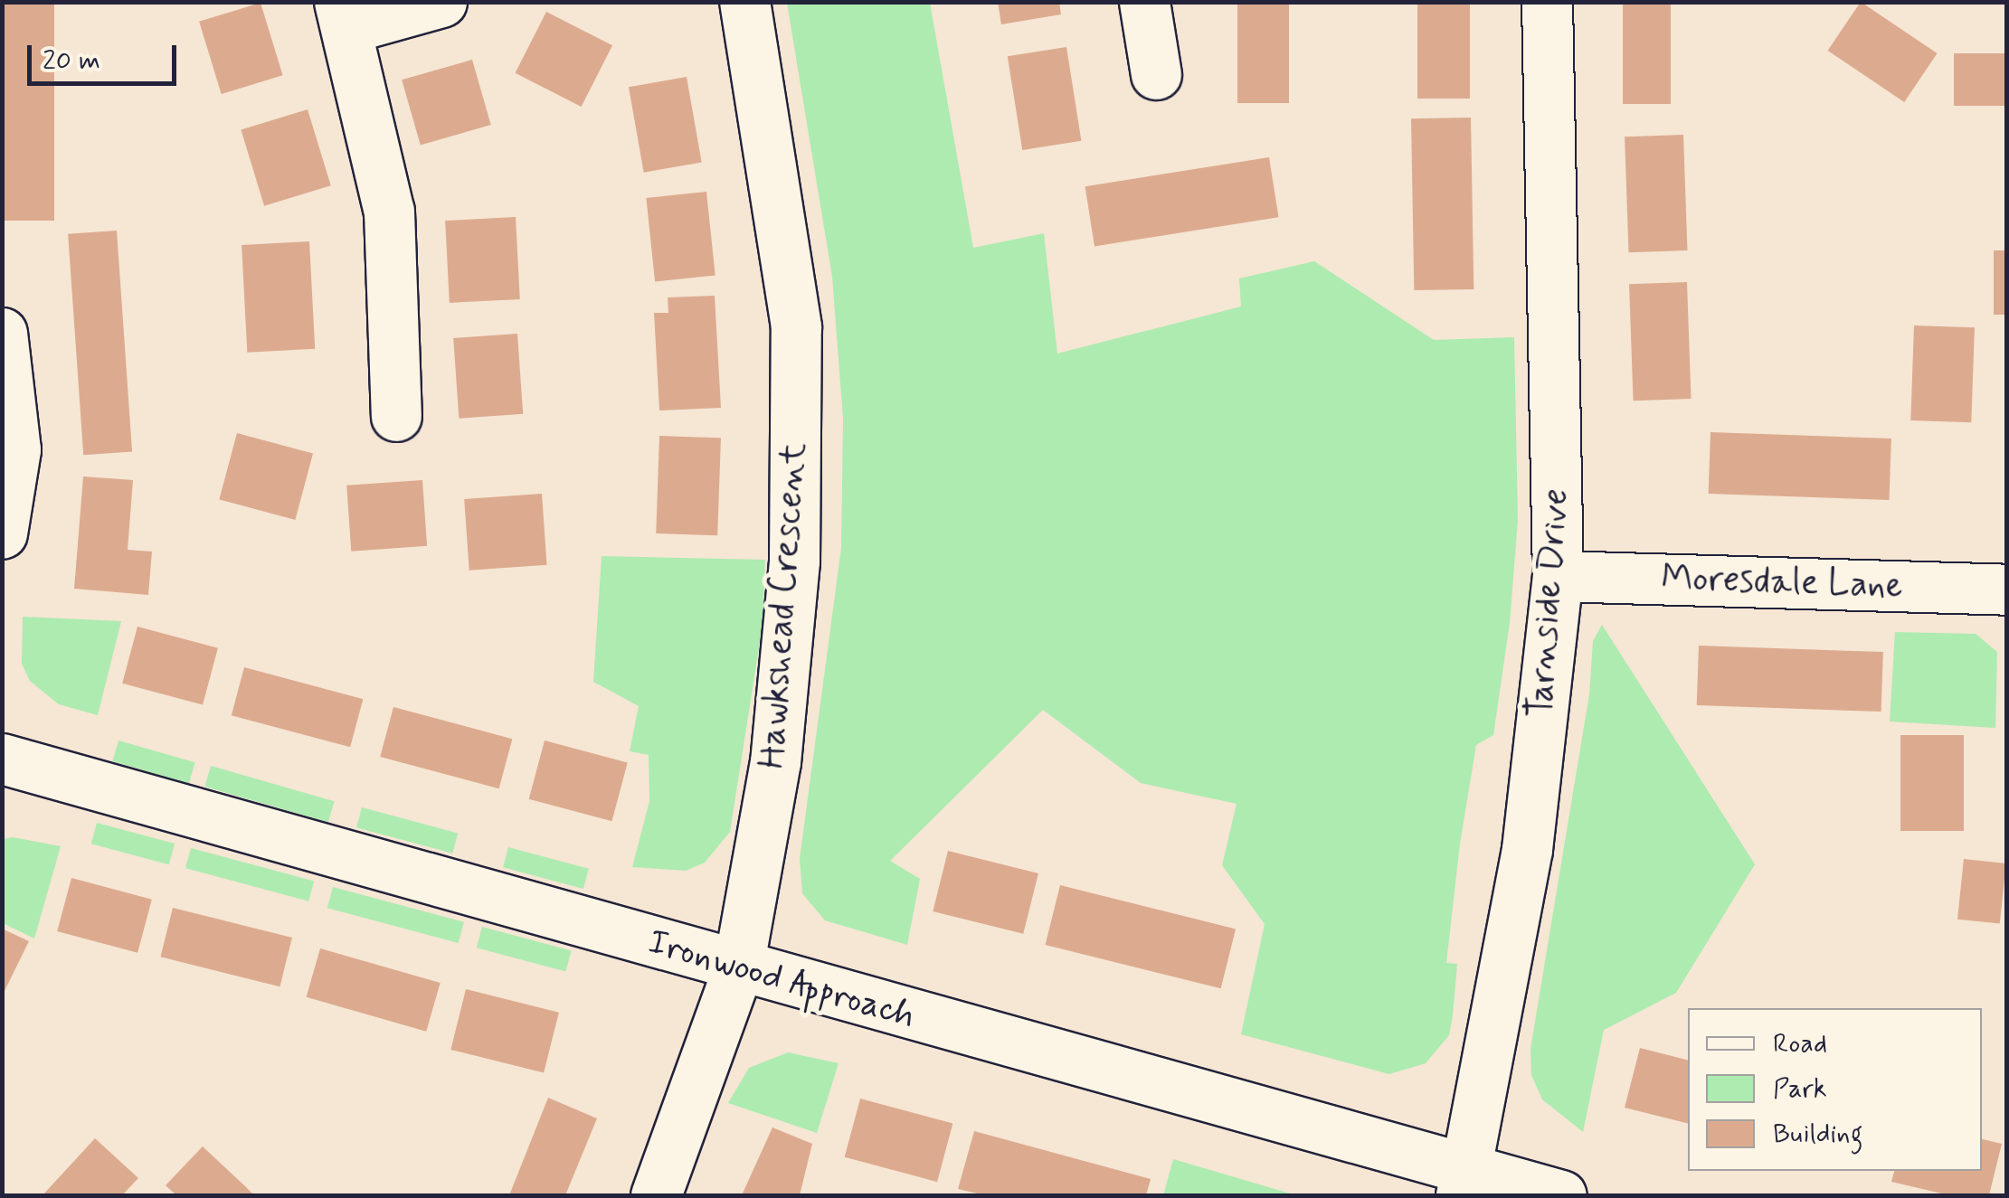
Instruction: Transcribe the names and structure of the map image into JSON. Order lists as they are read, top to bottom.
{
  "streets": {
    "street": [
      "Moresdale Lane",
      "Tarnside Drive",
      "Hawkshead Crescent",
      "Ironwood Approach"
    ]
  },
  "crossings": [
    ["Moresdale Lane", "Tarnside Drive"],
    ["Tarnside Drive", "Ironwood Approach"],
    ["Hawkshead Crescent", "Ironwood Approach"]
  ],
  "legend": ["Road", "Park", "Building"],
  "scale_bar": "20 m"
}
